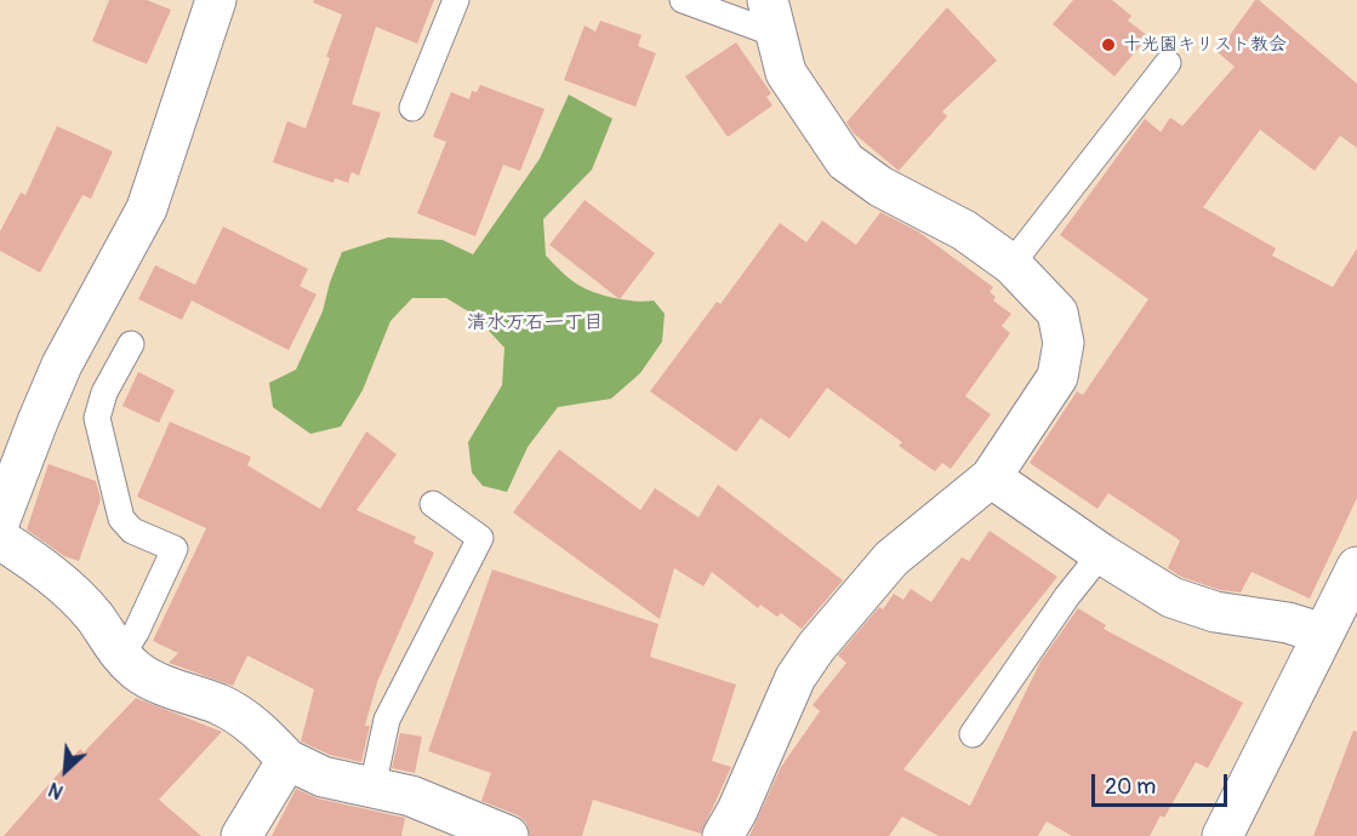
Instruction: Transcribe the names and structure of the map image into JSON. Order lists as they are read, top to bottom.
{
  "districts": ["清水万石一丁目"],
  "places": ["十光園キリスト教会"],
  "scale_bar": "20 m",
  "north": "bottom left"
}
